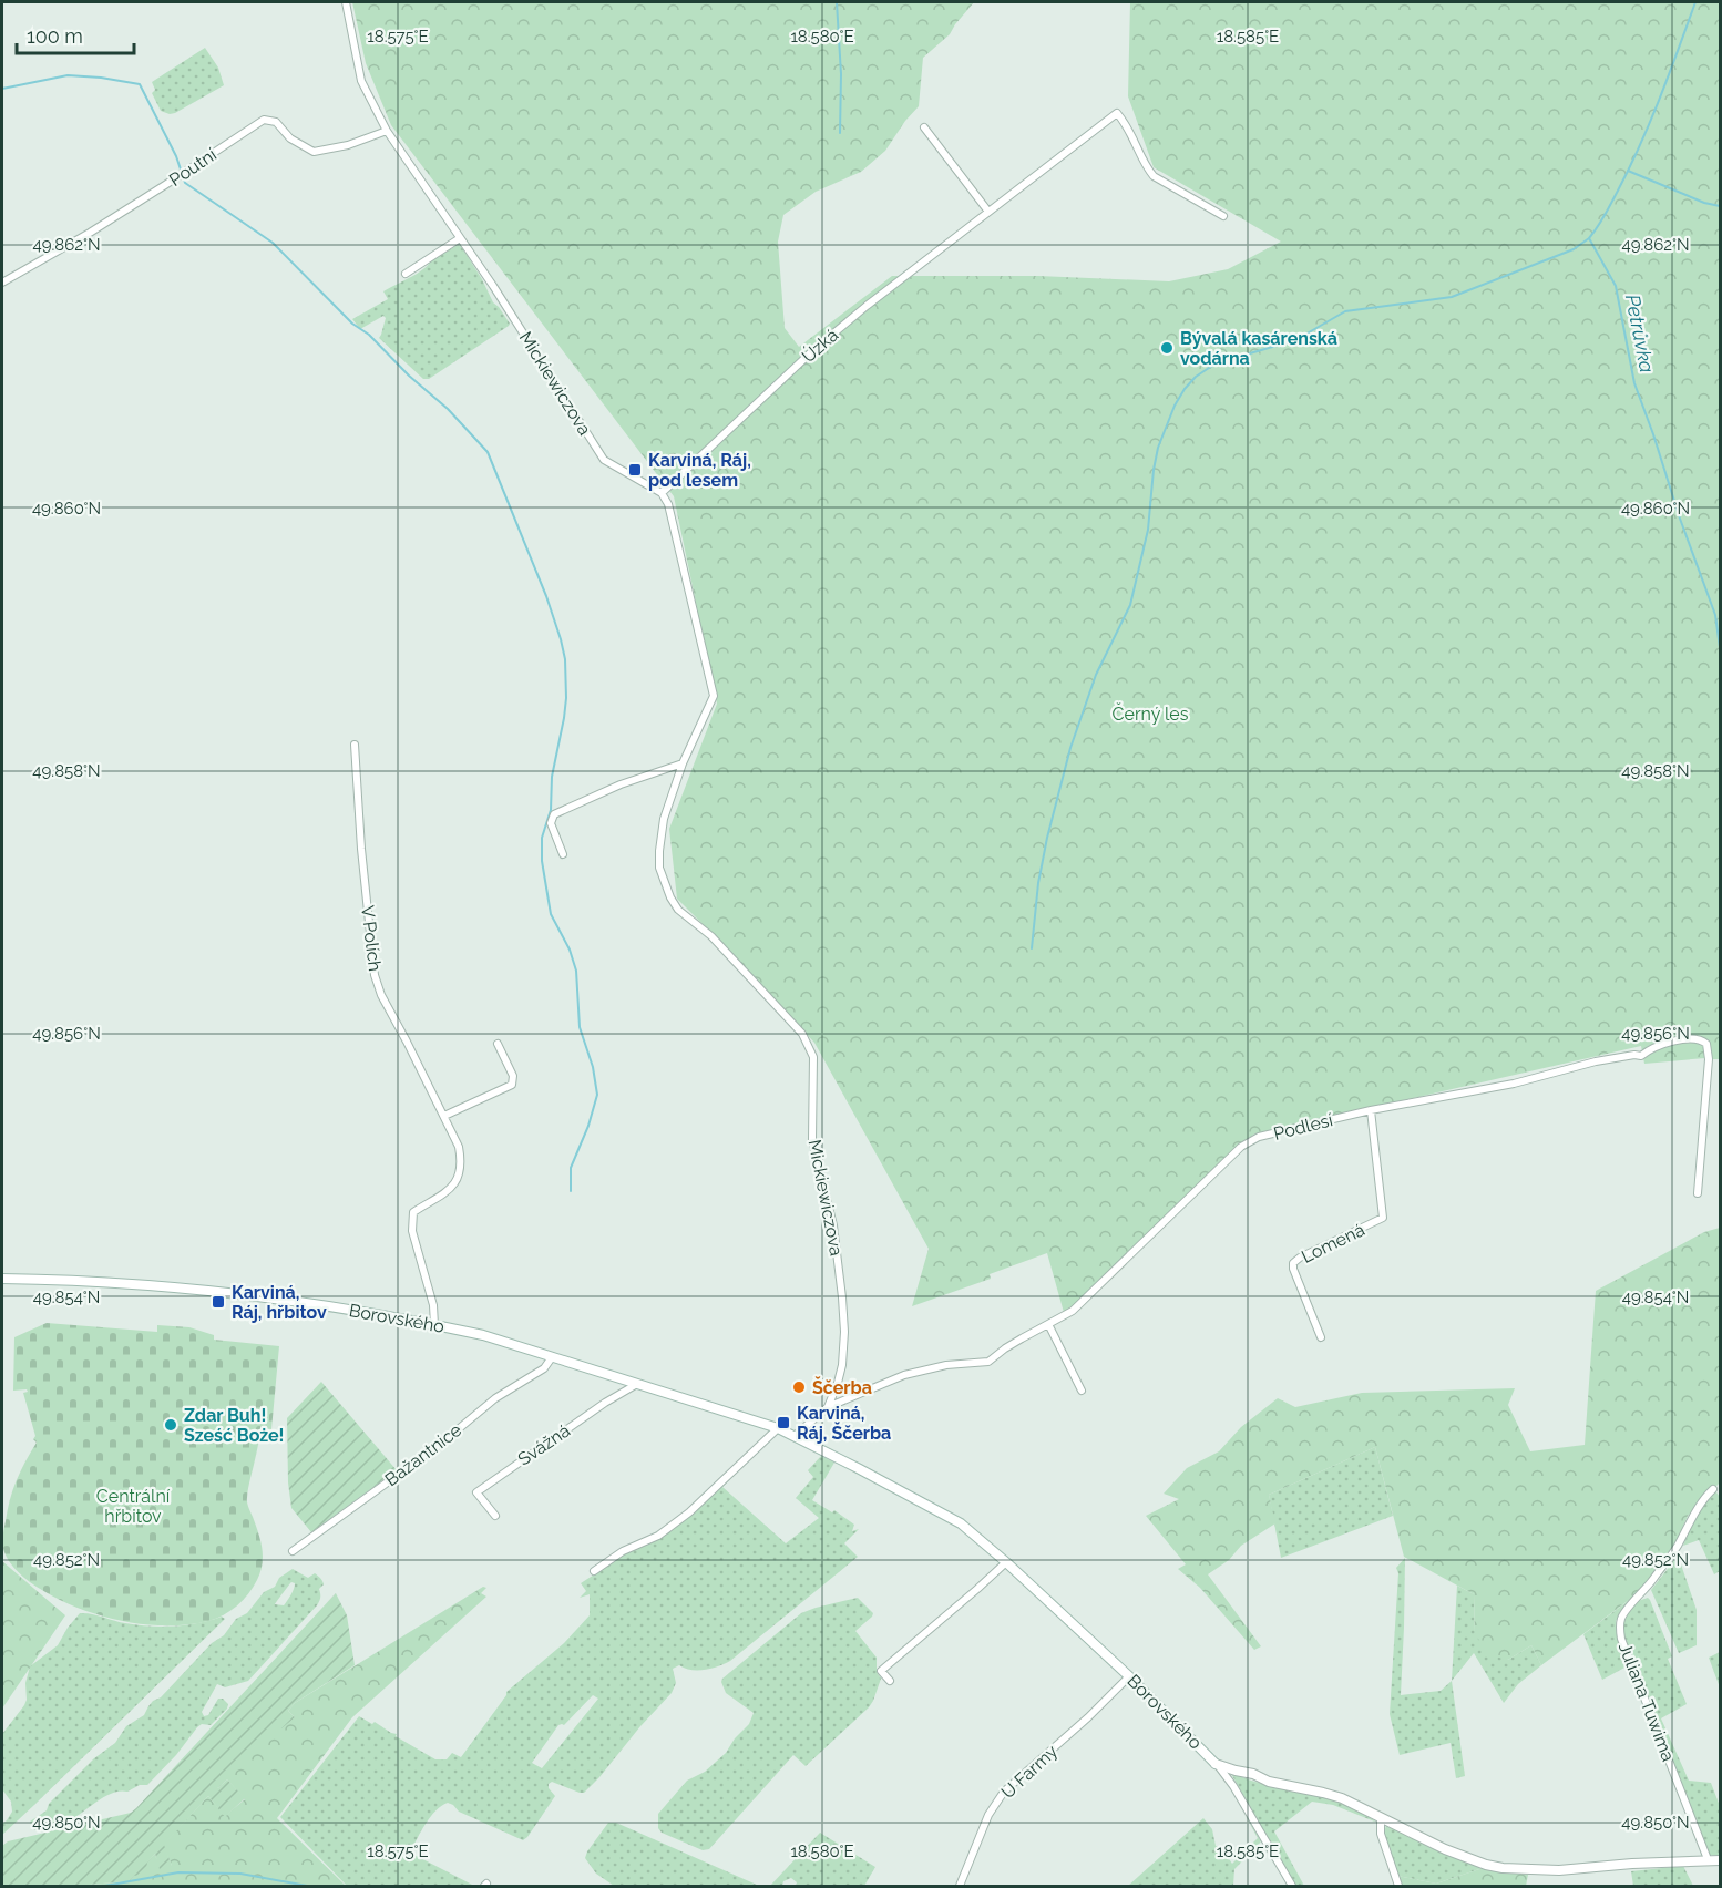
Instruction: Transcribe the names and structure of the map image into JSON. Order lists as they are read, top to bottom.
{
  "streets": {
    "main road": ["Borovského"],
    "street": [
      "Poutní",
      "Úzká",
      "Mickiewiczova",
      "V Polích",
      "Podlesí",
      "Lomená",
      "Svážná",
      "Bažantnice",
      "Juliana Tuwima",
      "U Farmy"
    ]
  },
  "crossings": [
    ["Poutní", "Mickiewiczova"],
    ["Úzká", "Mickiewiczova"],
    ["Mickiewiczova", "Podlesí"],
    ["Mickiewiczova", "Borovského"],
    ["V Polích", "Borovského"],
    ["Podlesí", "Lomená"],
    ["Borovského", "Svážná"],
    ["Borovského", "Bažantnice"],
    ["Borovského", "U Farmy"]
  ],
  "water": ["Petrůvka"],
  "parks": ["Černý les", "Centrální hřbitov"],
  "places": {
    "other": ["Bývalá kasárenská vodárna", "Ščerba", "Zdar Buh! Sześć Boże!"],
    "transit": ["Karviná, Ráj, pod lesem", "Karviná, Ráj, hřbitov", "Karviná, Ráj, Ščerba"]
  },
  "scale_bar": "100 m",
  "coordinates": [
    "18.575°E",
    "18.580°E",
    "18.585°E",
    "49.862°N",
    "49.860°N",
    "49.858°N",
    "49.856°N",
    "49.854°N",
    "49.852°N",
    "49.850°N"
  ]
}
